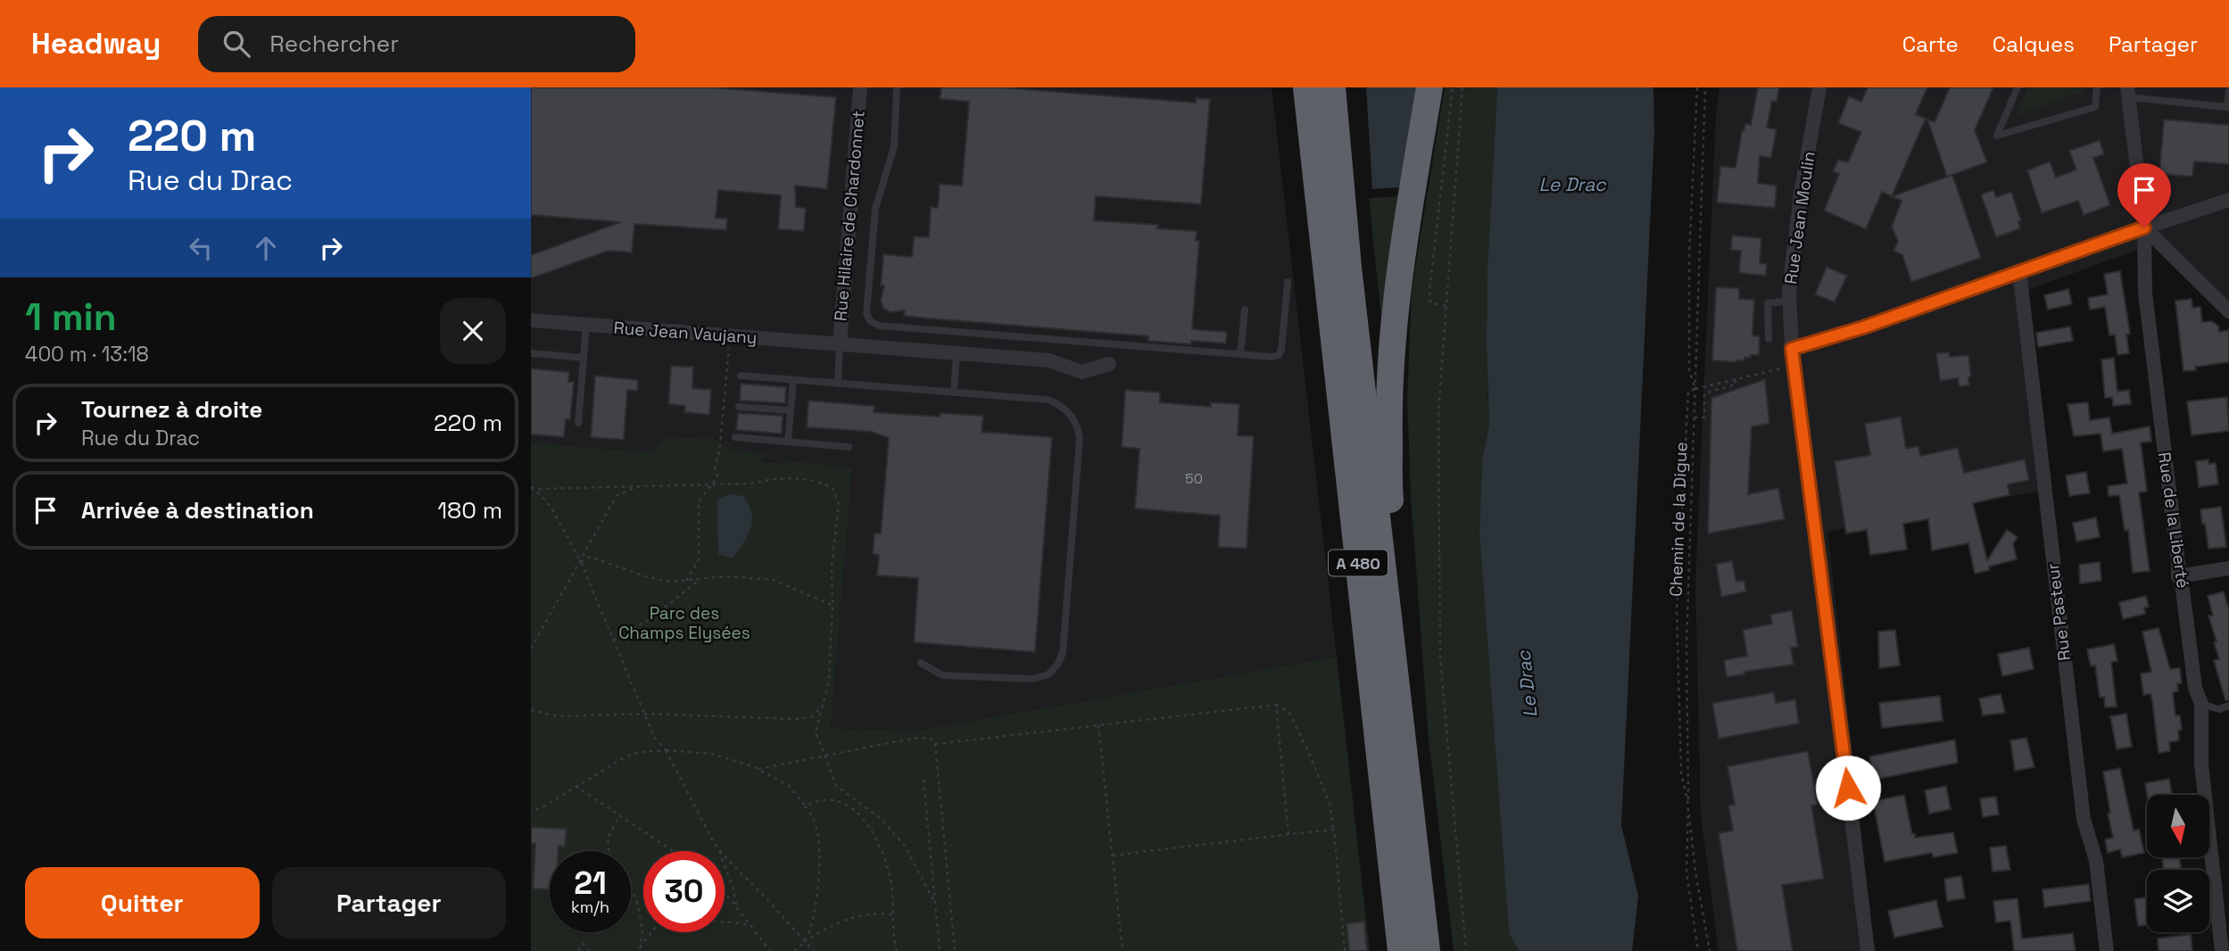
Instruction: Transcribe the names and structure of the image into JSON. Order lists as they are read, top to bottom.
{
  "streets": {
    "highway": ["A 480"],
    "street": [
      "Rue Hilaire de Chardonnet",
      "Rue Jean Moulin",
      "Rue Jean Vaujany",
      "Rue de la Liberté",
      "Rue Pasteur"
    ],
    "path": ["Chemin de la Digue"]
  },
  "crossings": [
    ["Rue Hilaire de Chardonnet", "Rue Jean Vaujany"]
  ],
  "water": ["Le Drac"],
  "parks": ["Parc des Champs Elysées"],
  "house_numbers": ["50"],
  "north": "bottom",
  "page": {
    "header": "Headway",
    "search": "Rechercher",
    "nav": ["Carte", "Calques", "Partager"],
    "turn": ["220 m", "Rue du Drac"],
    "heading": ["1 min", "400 m · 13:18"],
    "list": [
      {
        "name": "Tournez à droite",
        "note": "Rue du Drac",
        "value": "220 m"
      },
      {
        "name": "Arrivée à destination",
        "value": "180 m"
      }
    ],
    "speed": "21 km/h",
    "limit": "30",
    "buttons": ["Quitter", "Partager"]
  }
}
